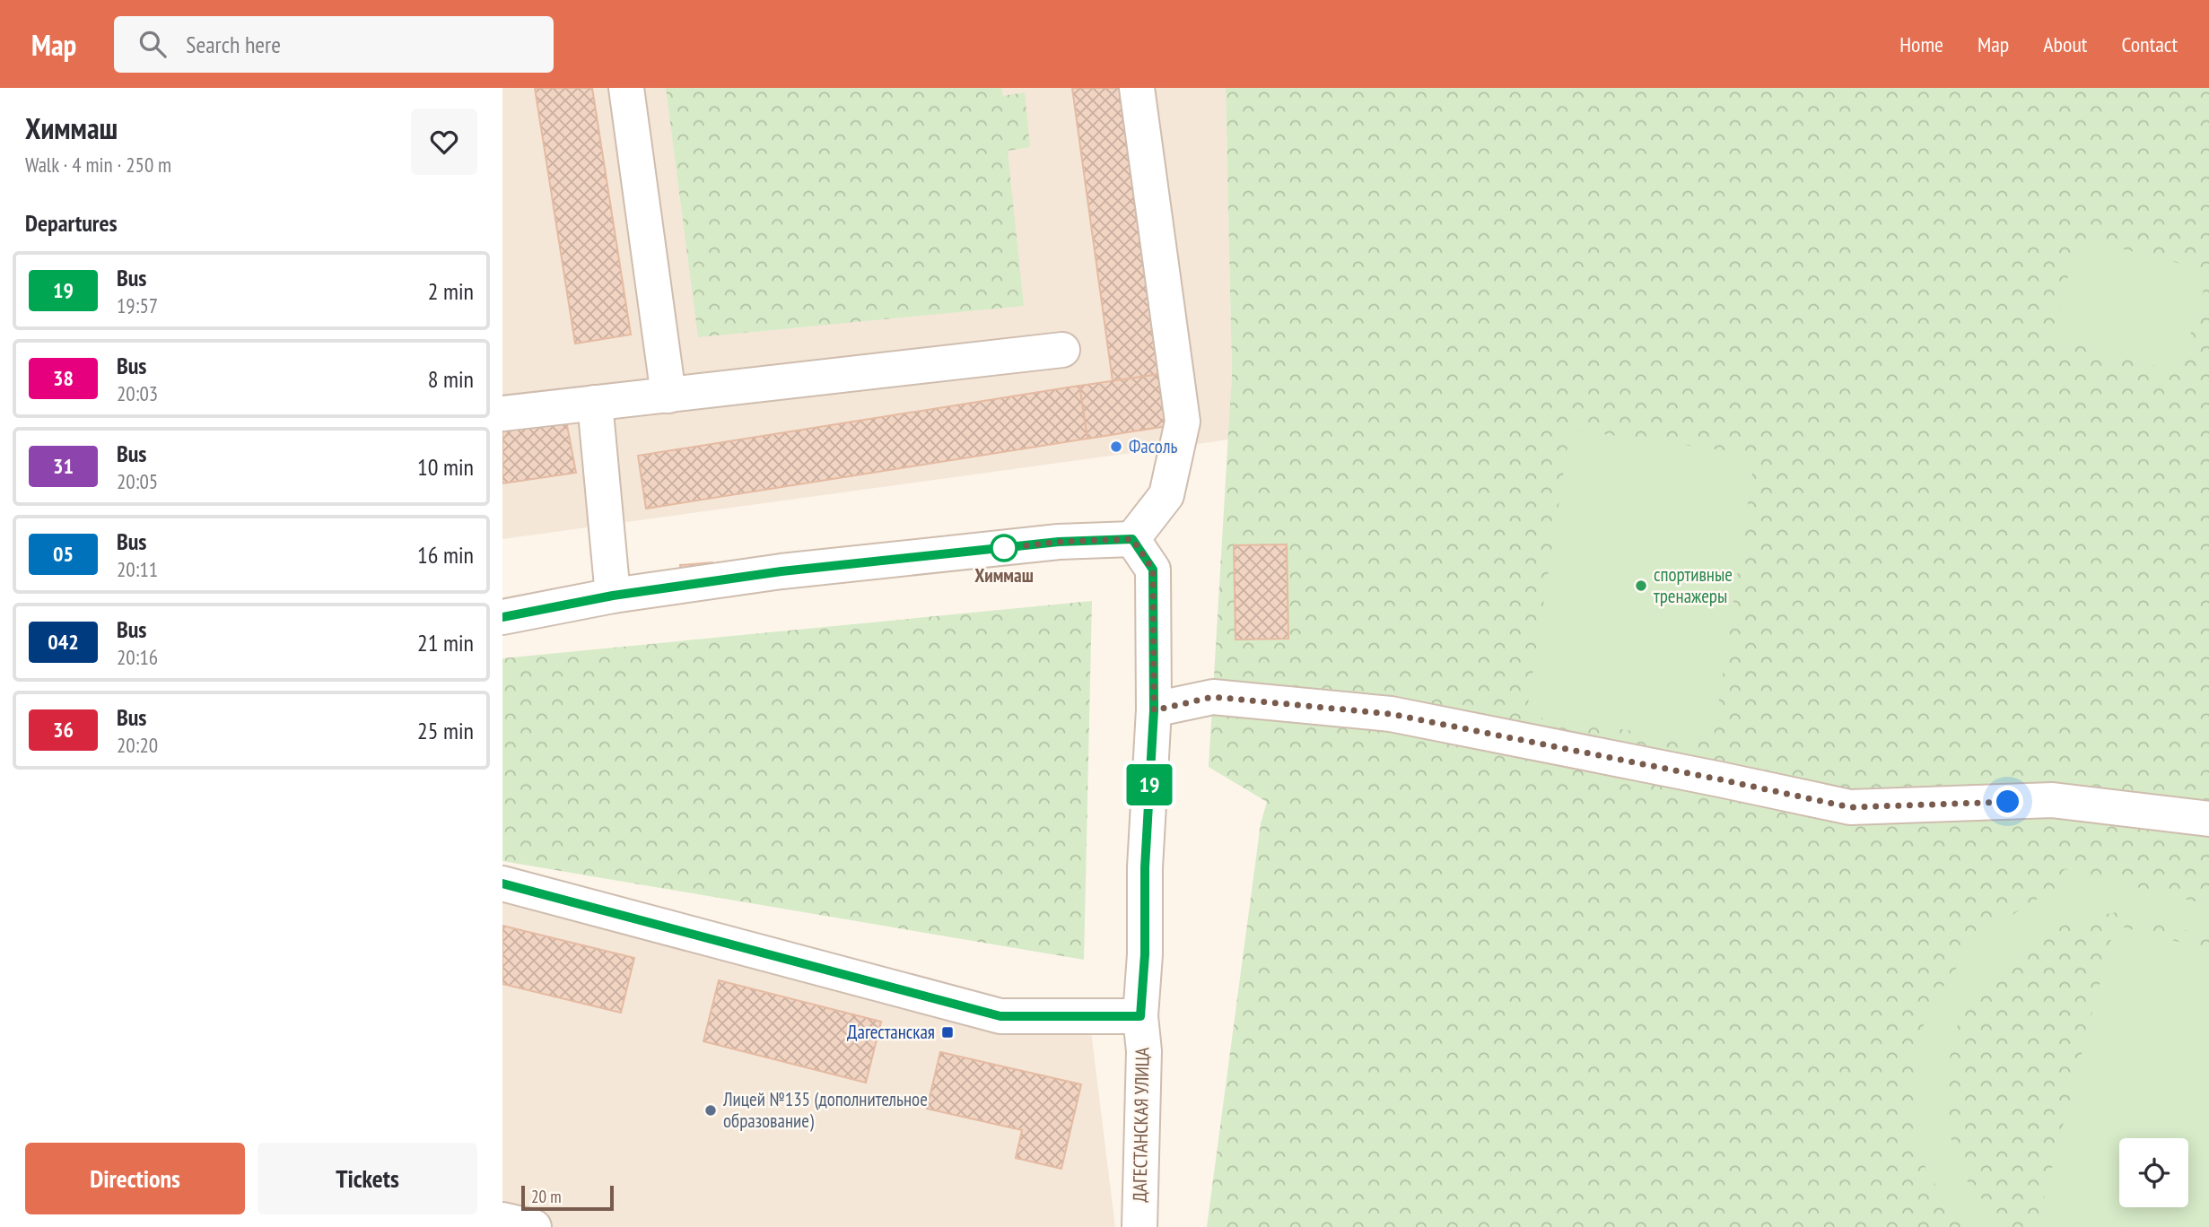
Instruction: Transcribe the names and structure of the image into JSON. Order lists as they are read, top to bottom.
{
  "streets": {
    "street": ["ДАГЕСТАНСКАЯ УЛИЦА"]
  },
  "places": {
    "other": [
      "Фасоль",
      "Химмаш",
      "спортивные тренажеры",
      "Лицей №135 (дополнительное образование)"
    ],
    "transit": ["Дагестанская"]
  },
  "lines": ["bus line 19"],
  "scale_bar": "20 m",
  "page": {
    "header": "Map",
    "search": "Search here",
    "nav": [
      "Home",
      "Map",
      "About",
      "Contact"
    ],
    "heading": [
      ["Химмаш", "Walk · 4 min · 250 m"],
      "Departures"
    ],
    "on_map": "19",
    "list": [
      {
        "mark": "19",
        "name": "Bus",
        "note": "19:57",
        "value": "2 min"
      },
      {
        "mark": "38",
        "name": "Bus",
        "note": "20:03",
        "value": "8 min"
      },
      {
        "mark": "31",
        "name": "Bus",
        "note": "20:05",
        "value": "10 min"
      },
      {
        "mark": "05",
        "name": "Bus",
        "note": "20:11",
        "value": "16 min"
      },
      {
        "mark": "042",
        "name": "Bus",
        "note": "20:16",
        "value": "21 min"
      },
      {
        "mark": "36",
        "name": "Bus",
        "note": "20:20",
        "value": "25 min"
      }
    ],
    "buttons": ["Directions", "Tickets"],
    "scale": "20 m"
  }
}
